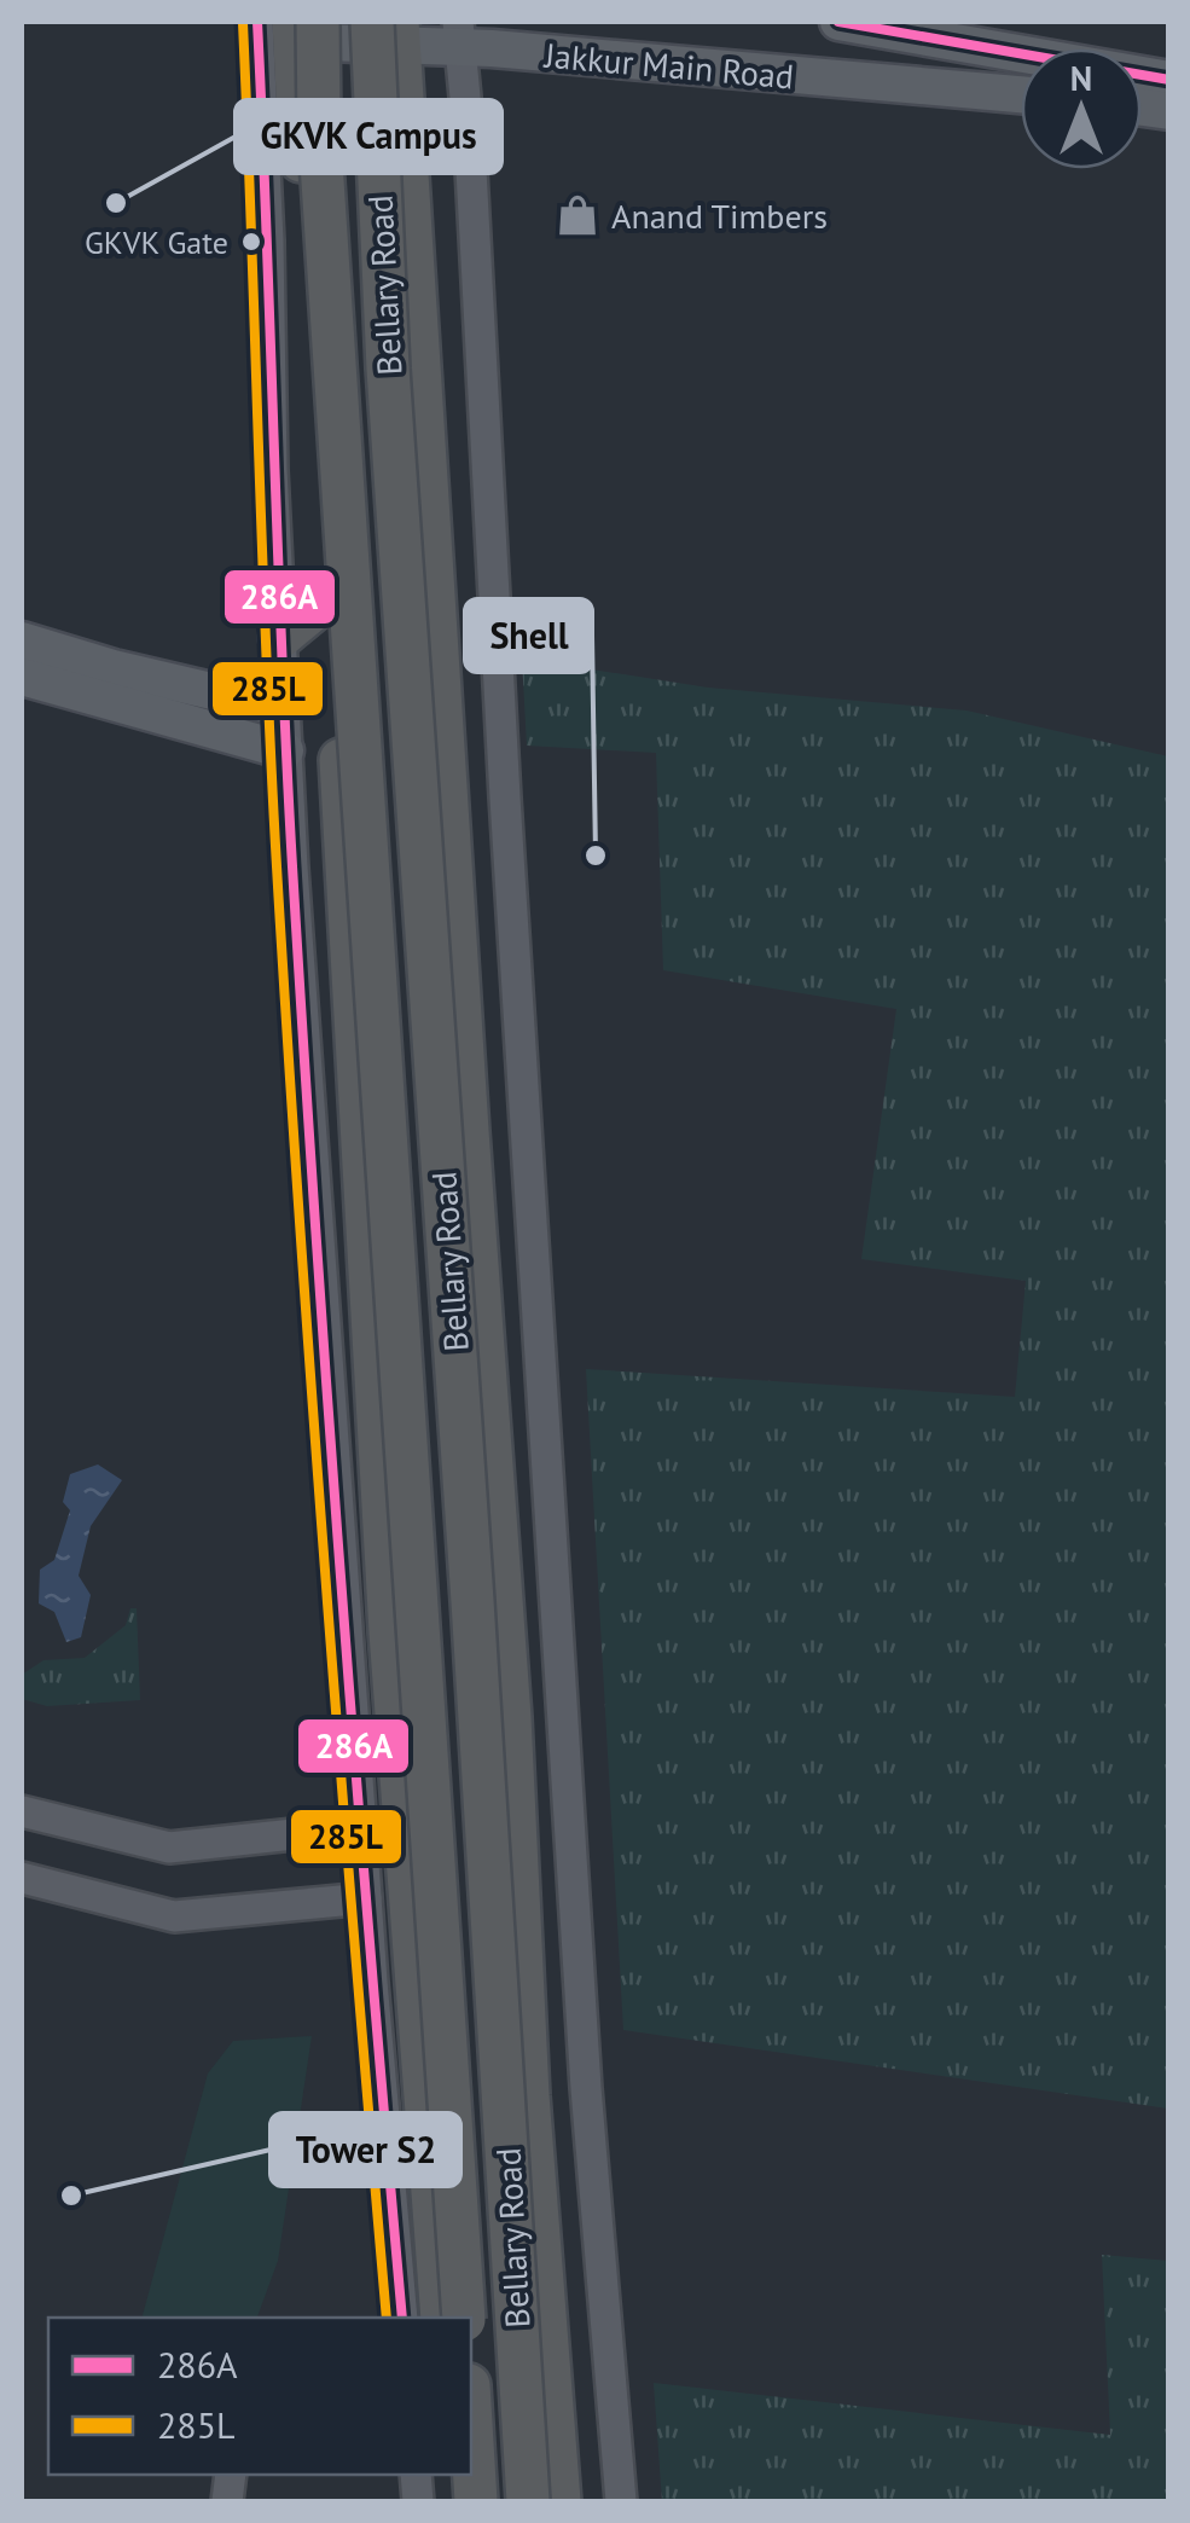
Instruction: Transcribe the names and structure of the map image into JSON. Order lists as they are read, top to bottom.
{
  "streets": {
    "highway": ["Bellary Road"],
    "main road": ["Jakkur Main Road"]
  },
  "crossings": [
    ["Jakkur Main Road", "Bellary Road"]
  ],
  "places": {
    "other": [
      "GKVK Campus",
      "GKVK Gate",
      "Shell",
      "Tower S2"
    ],
    "shop": ["Anand Timbers"]
  },
  "lines": ["transit line 286A", "transit line 285L"],
  "legend": ["286A", "285L"],
  "north": "top"
}
